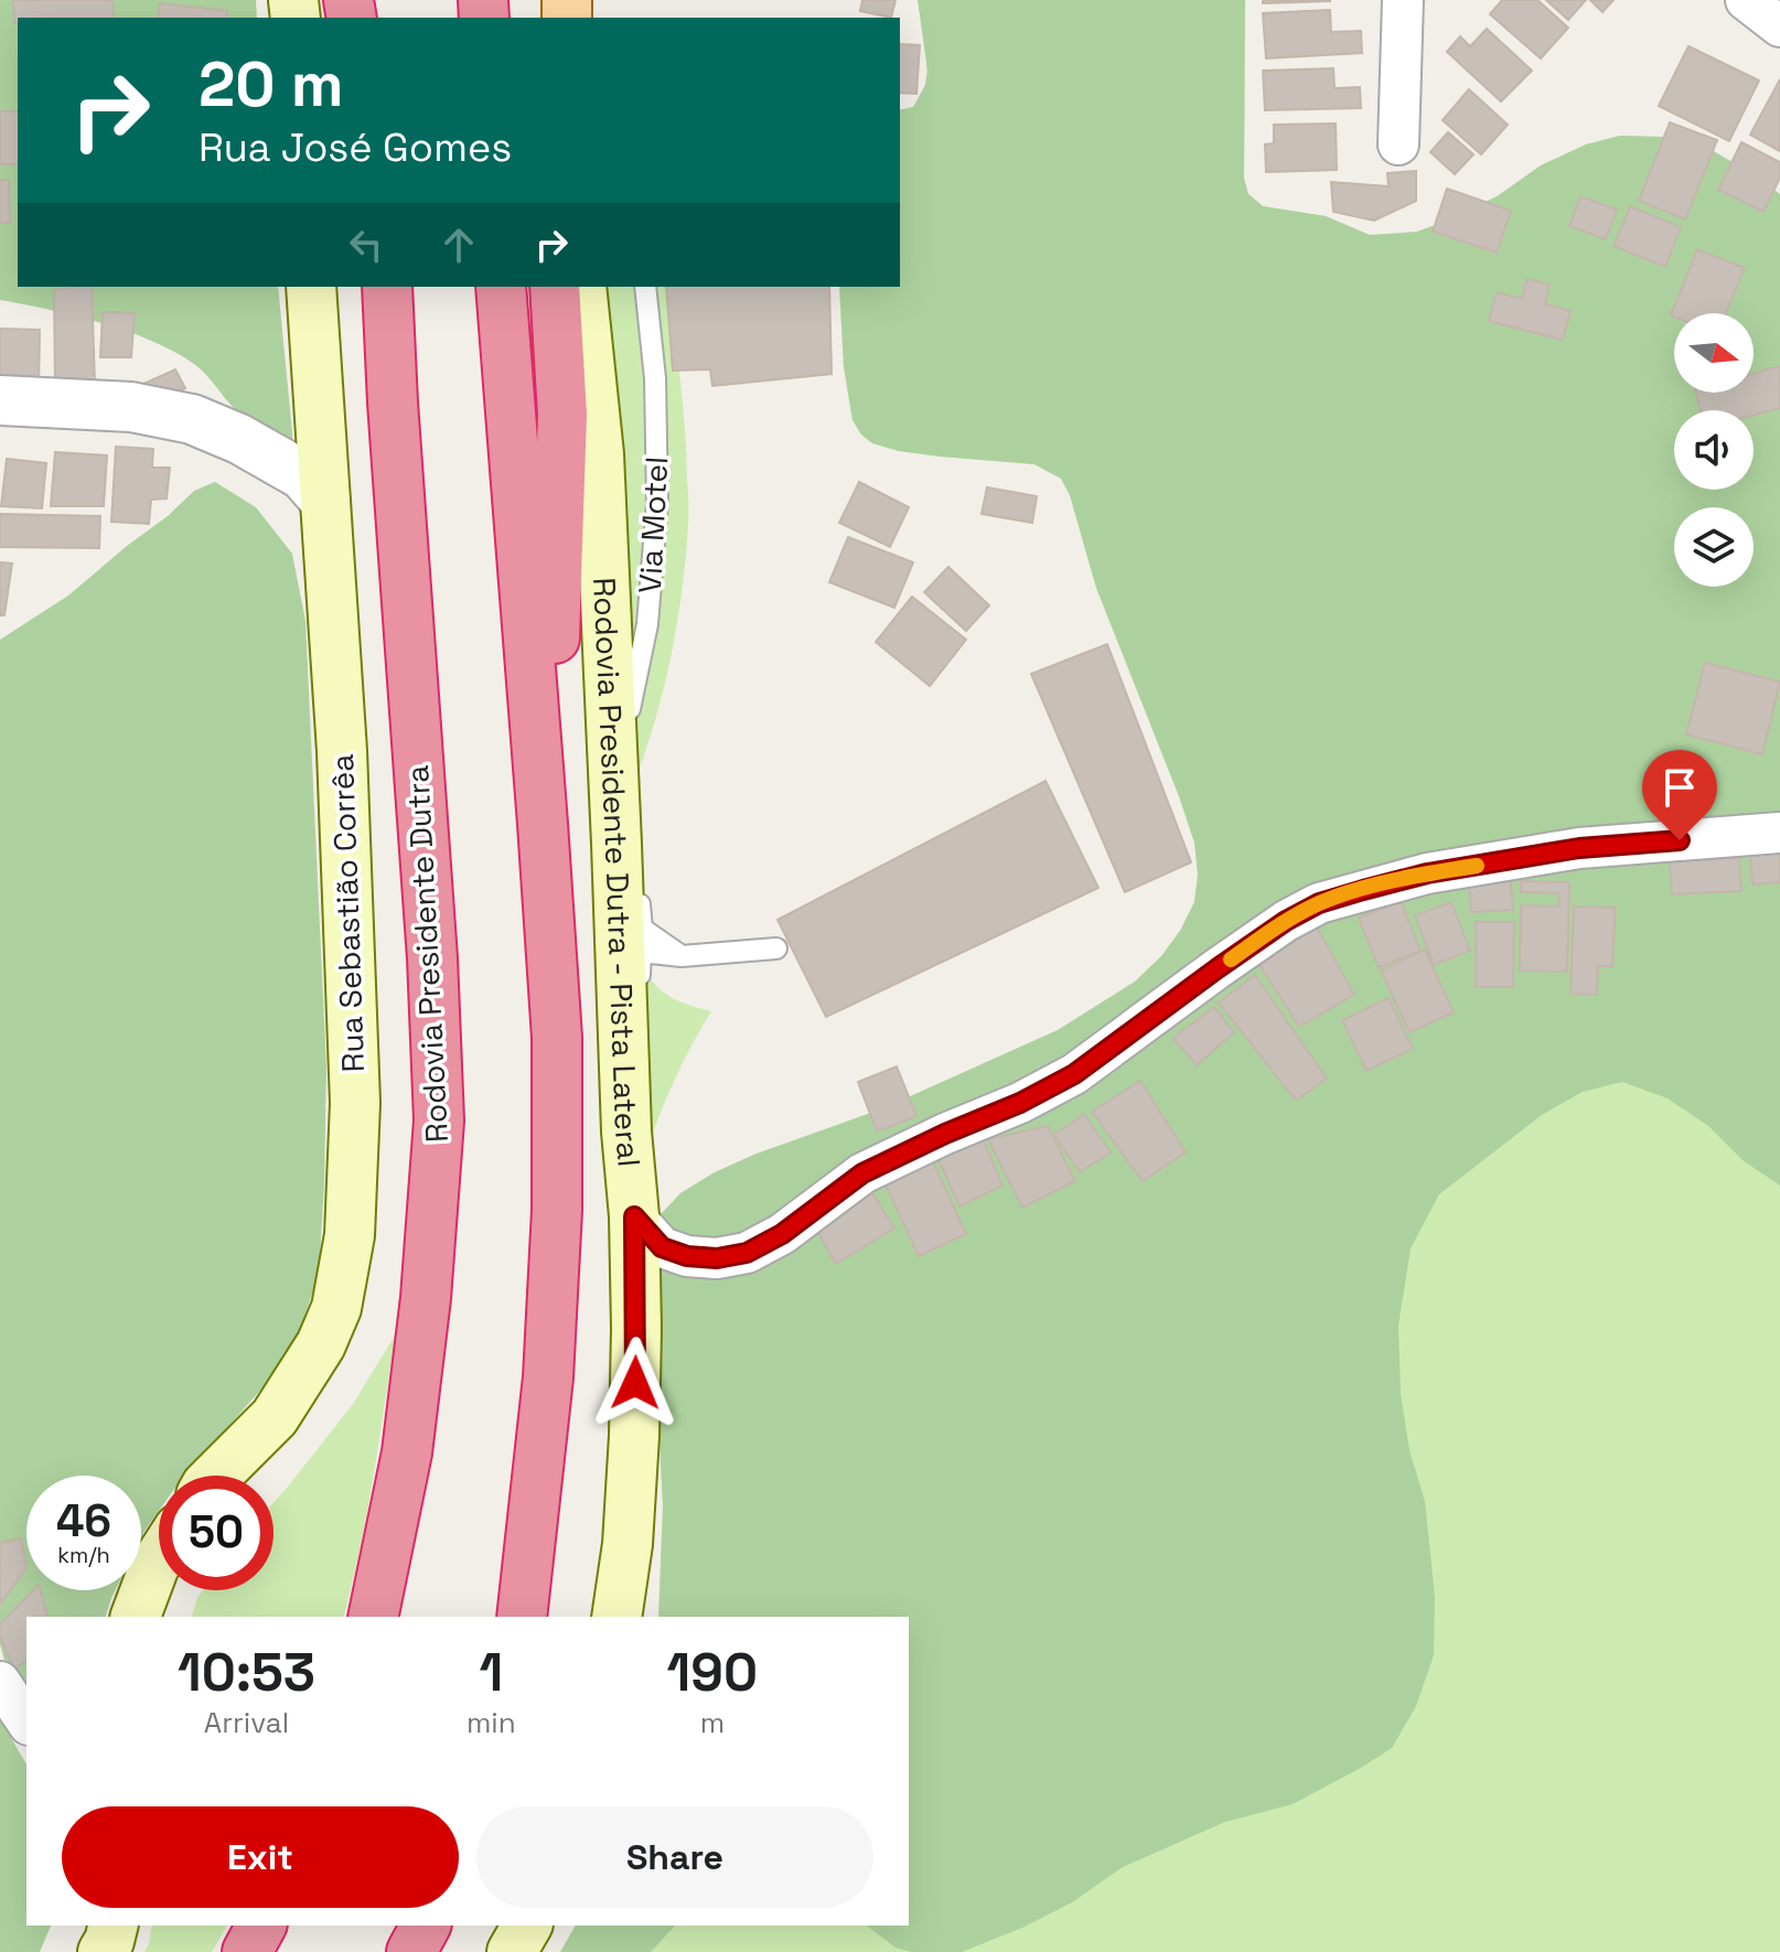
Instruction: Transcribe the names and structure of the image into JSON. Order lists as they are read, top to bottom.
{
  "streets": {
    "highway": ["Rodovia Presidente Dutra"],
    "main road": ["Rodovia Presidente Dutra - Pista Lateral", "Rua Sebastião Corrêa"],
    "lane": ["Via Motel"]
  },
  "crossings": [
    ["Via Motel", "Rodovia Presidente Dutra - Pista Lateral"]
  ],
  "north": "right",
  "page": {
    "turn": ["20 m", "Rua José Gomes"],
    "speed": "46 km/h",
    "limit": "50",
    "eta": [
      "10:53",
      "Arrival",
      "1",
      "min",
      "190",
      "m"
    ],
    "buttons": ["Exit", "Share"]
  }
}
